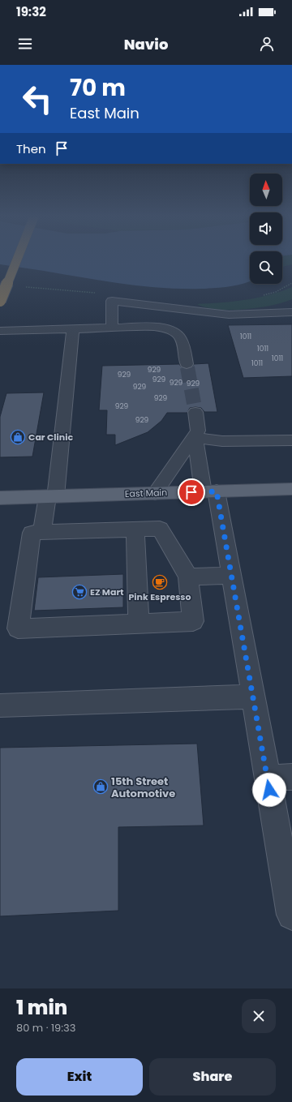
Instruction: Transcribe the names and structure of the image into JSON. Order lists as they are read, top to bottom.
{
  "streets": {
    "main road": ["East Main"]
  },
  "places": {
    "shop": ["Car Clinic", "15th Street Automotive"],
    "cafe": ["Pink Espresso"],
    "supermarket": ["EZ Mart"]
  },
  "house_numbers": [
    "1011",
    "1011",
    "1011",
    "1011",
    "929",
    "929",
    "929",
    "929",
    "929",
    "929",
    "929",
    "929",
    "929"
  ],
  "north": "top",
  "page": {
    "status": "19:32",
    "header": "Navio",
    "turn": ["70 m", "East Main"],
    "then": "Then",
    "heading": ["1 min", "80 m · 19:33"],
    "buttons": ["Exit", "Share"]
  }
}
